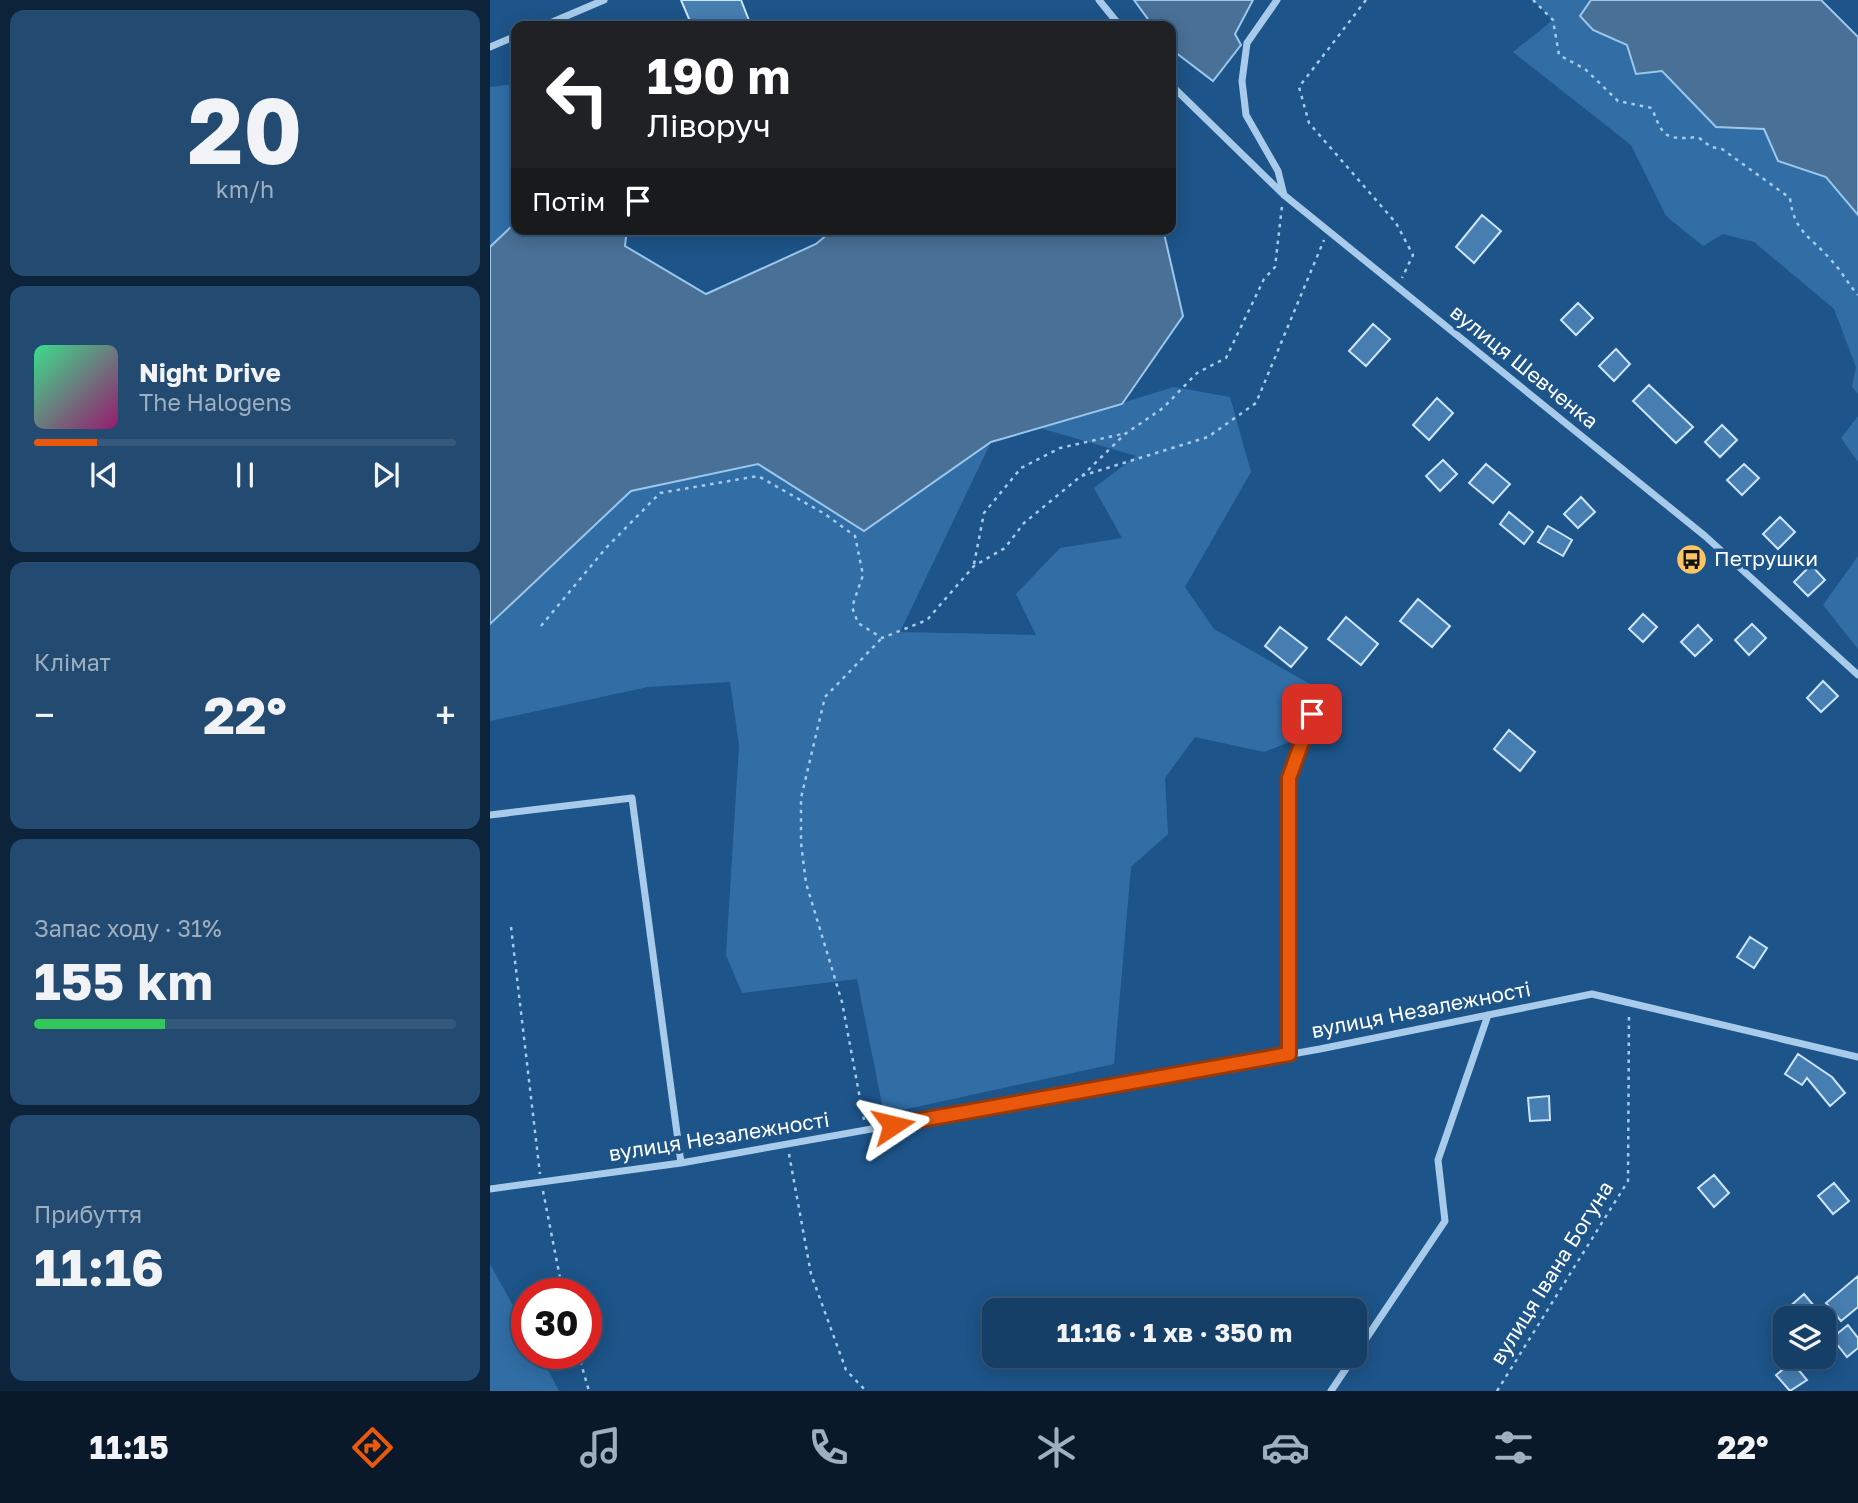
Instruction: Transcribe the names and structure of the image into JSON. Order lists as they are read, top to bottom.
{
  "streets": {
    "street": ["вулиця Шевченка", "вулиця Незалежності"],
    "path": ["вулиця Івана Богуна"]
  },
  "crossings": [
    ["вулиця Незалежності", "вулиця Івана Богуна"]
  ],
  "places": {
    "bus stop": ["Петрушки"]
  },
  "page": {
    "tile": [
      ["20", "km/h"],
      "Клімат",
      ["Запас ходу · 31%", "155 km"],
      ["Прибуття", "11:16"]
    ],
    "turn": ["190 m", "Ліворуч"],
    "then": "Потім",
    "song": ["Night Drive", "The Halogens"],
    "heat": ["−", "22°", "+"],
    "limit": "30",
    "trip": "11:16 · 1 хв · 350 m",
    "tabs": ["11:15", "22°"]
  }
}
